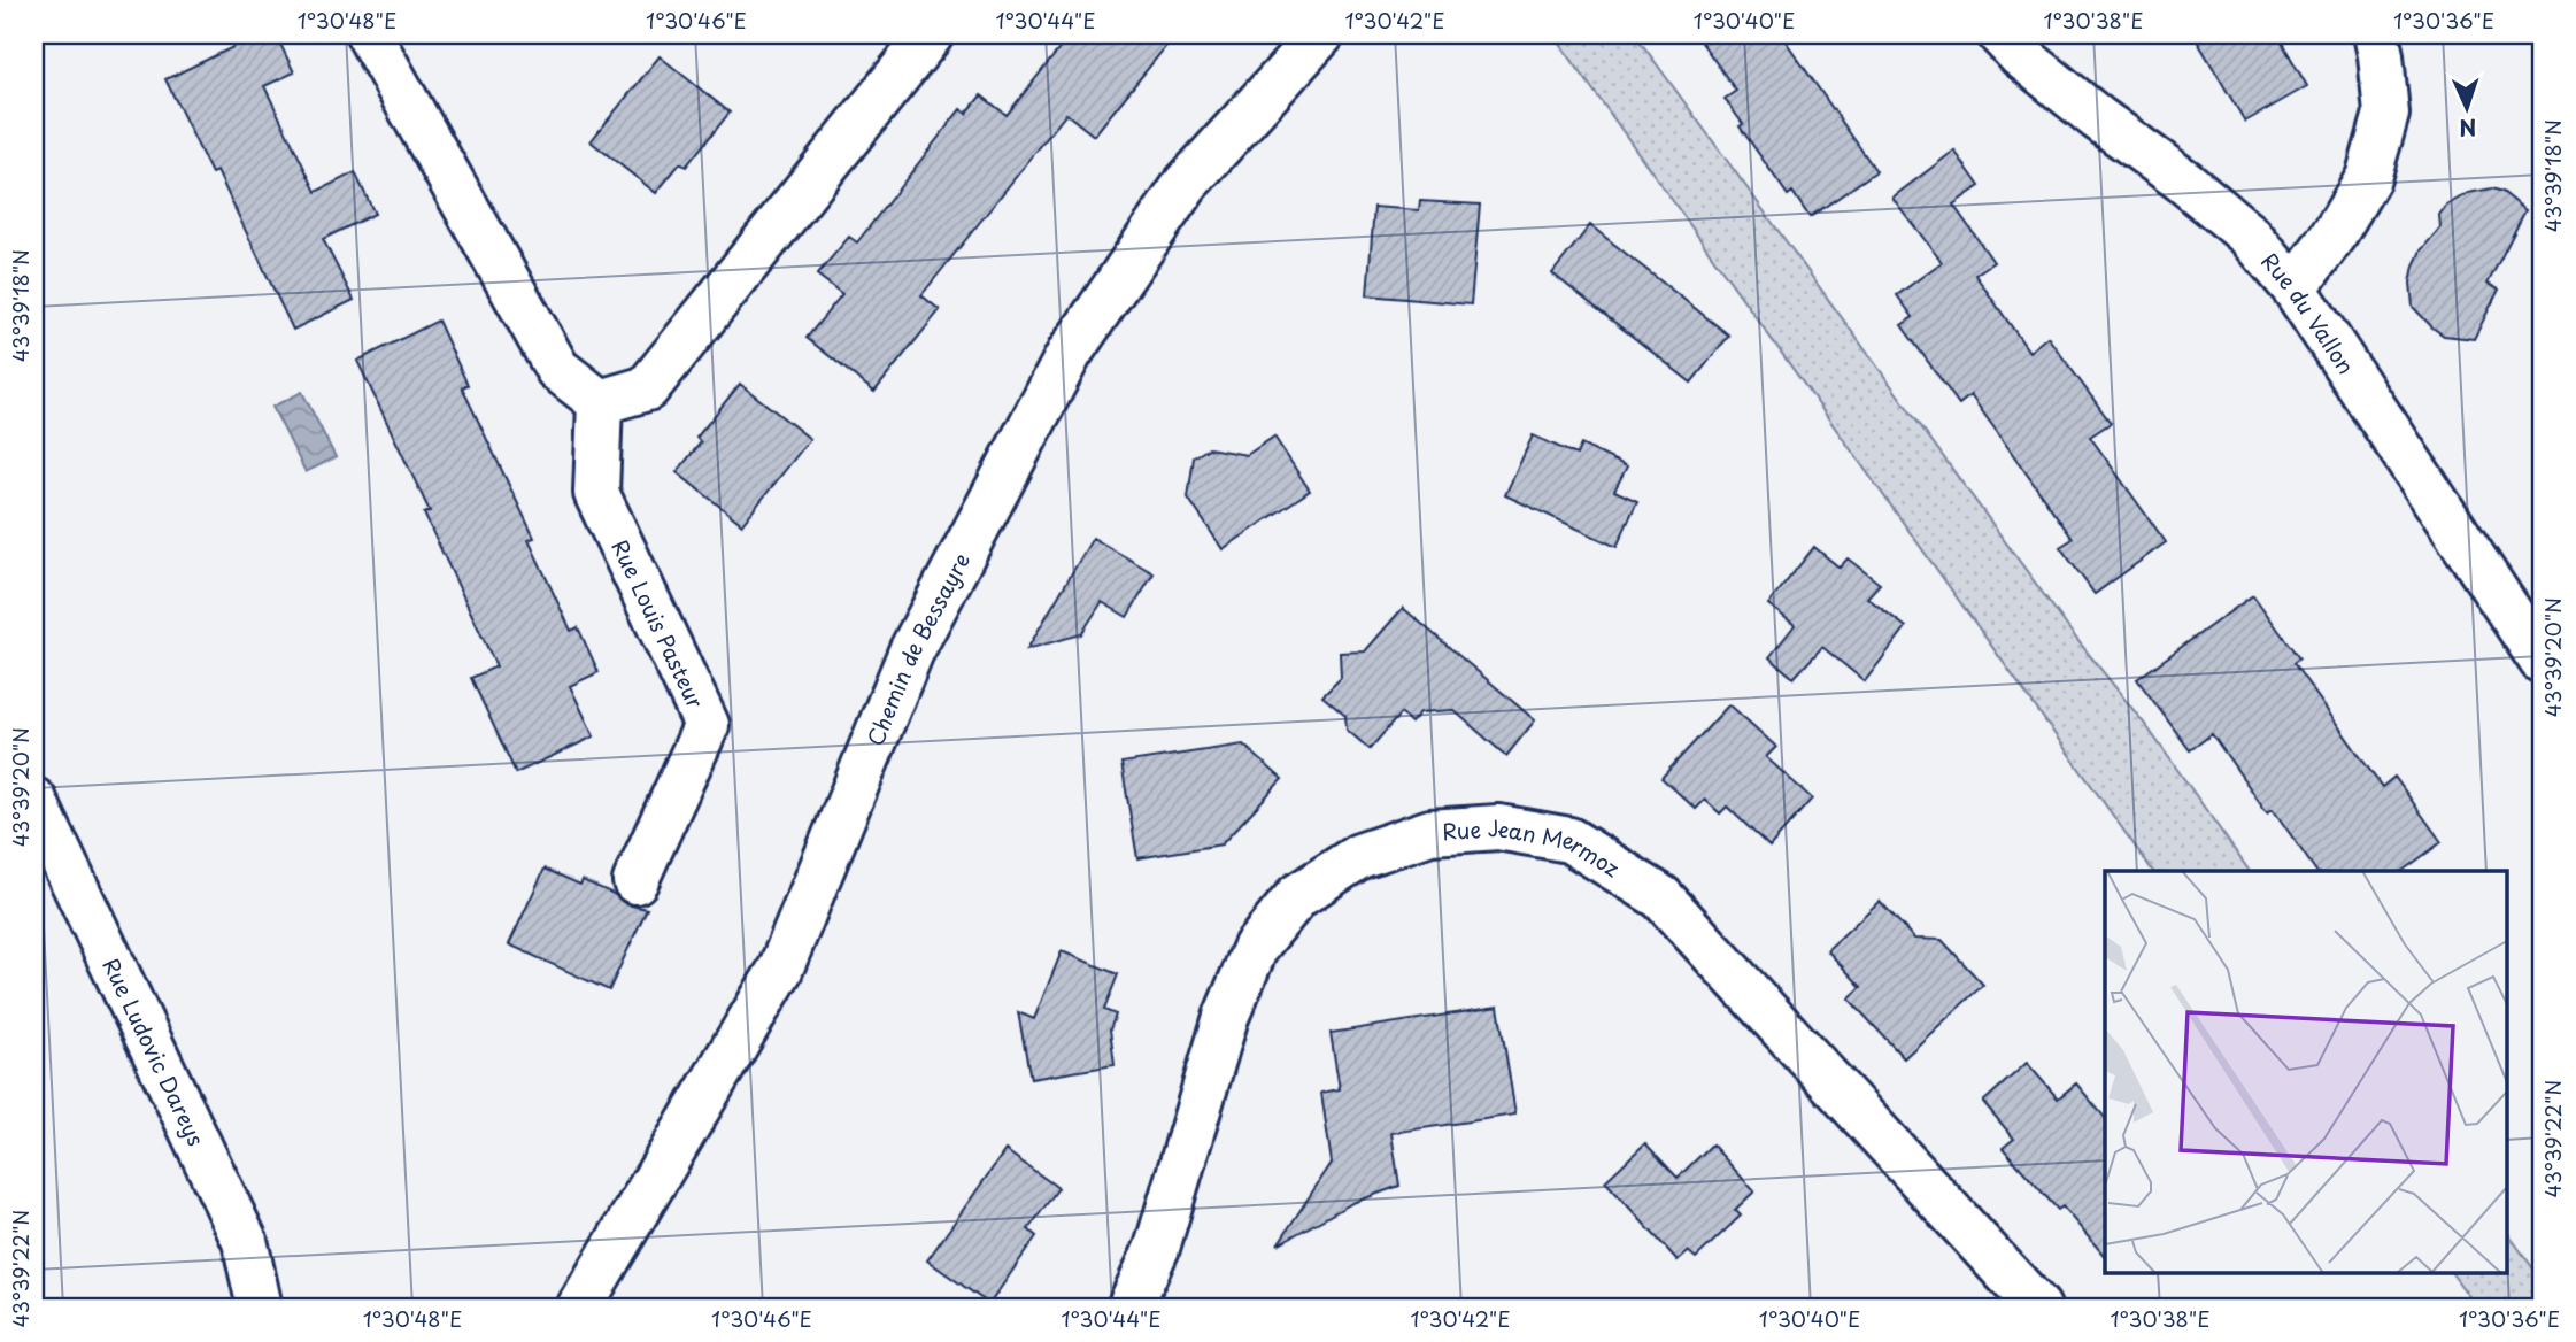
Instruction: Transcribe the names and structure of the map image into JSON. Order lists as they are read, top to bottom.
{
  "streets": {
    "street": [
      "Rue du Vallon",
      "Rue Louis Pasteur",
      "Chemin de Bessayre",
      "Rue Jean Mermoz",
      "Rue Ludovic Dareys"
    ]
  },
  "north": "bottom",
  "coordinates": [
    "1°30'48\"E",
    "1°30'46\"E",
    "1°30'44\"E",
    "1°30'42\"E",
    "1°30'40\"E",
    "1°30'38\"E",
    "1°30'36\"E",
    "43°39'18\"N",
    "43°39'20\"N",
    "43°39'22\"N"
  ]
}
